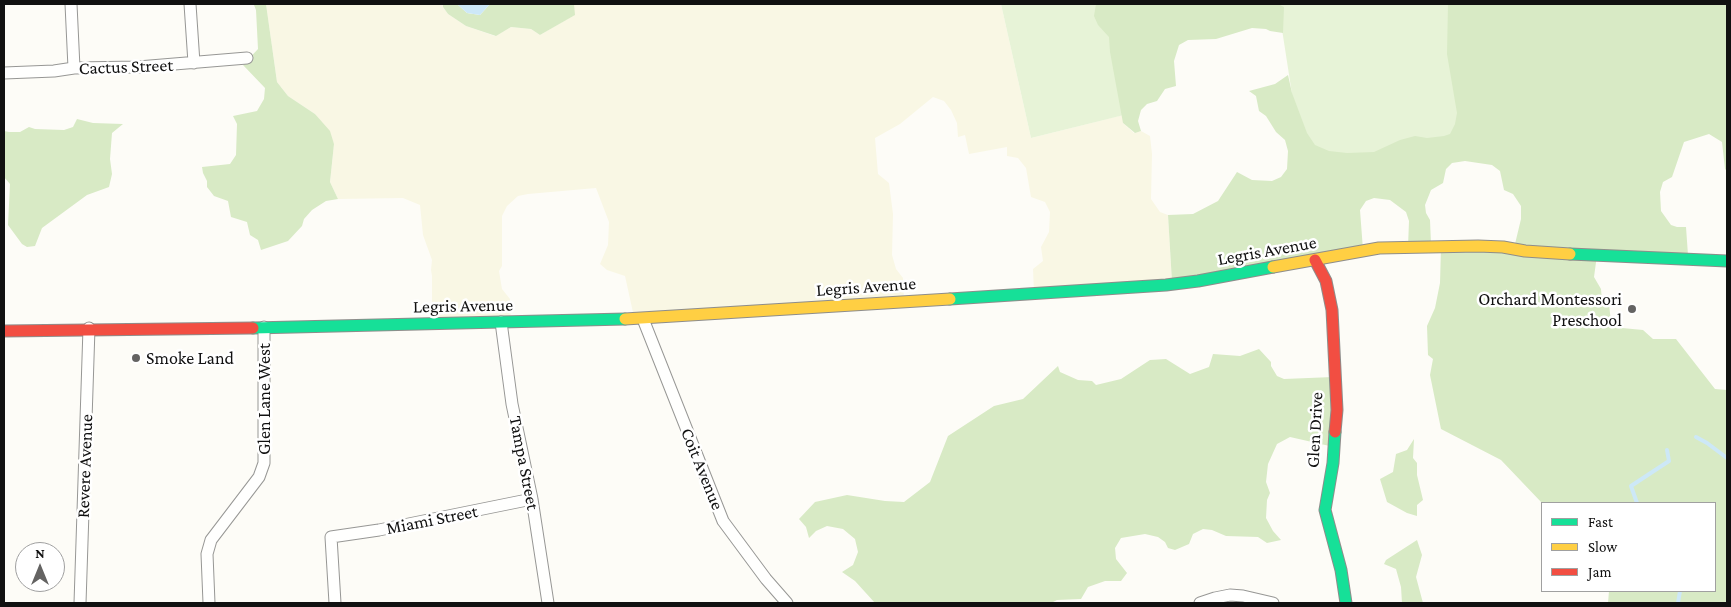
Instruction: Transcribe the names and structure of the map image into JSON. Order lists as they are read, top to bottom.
{
  "streets": {
    "main road": ["Legris Avenue", "Glen Drive"],
    "street": [
      "Cactus Street",
      "Glen Lane West",
      "Tampa Street",
      "Revere Avenue",
      "Coit Avenue",
      "Miami Street"
    ]
  },
  "crossings": [
    ["Legris Avenue", "Glen Lane West"],
    ["Legris Avenue", "Glen Drive"],
    ["Legris Avenue", "Tampa Street"],
    ["Legris Avenue", "Revere Avenue"],
    ["Legris Avenue", "Coit Avenue"],
    ["Tampa Street", "Miami Street"]
  ],
  "places": ["Orchard Montessori Preschool", "Smoke Land"],
  "legend": ["Fast", "Slow", "Jam"],
  "north": "top"
}
